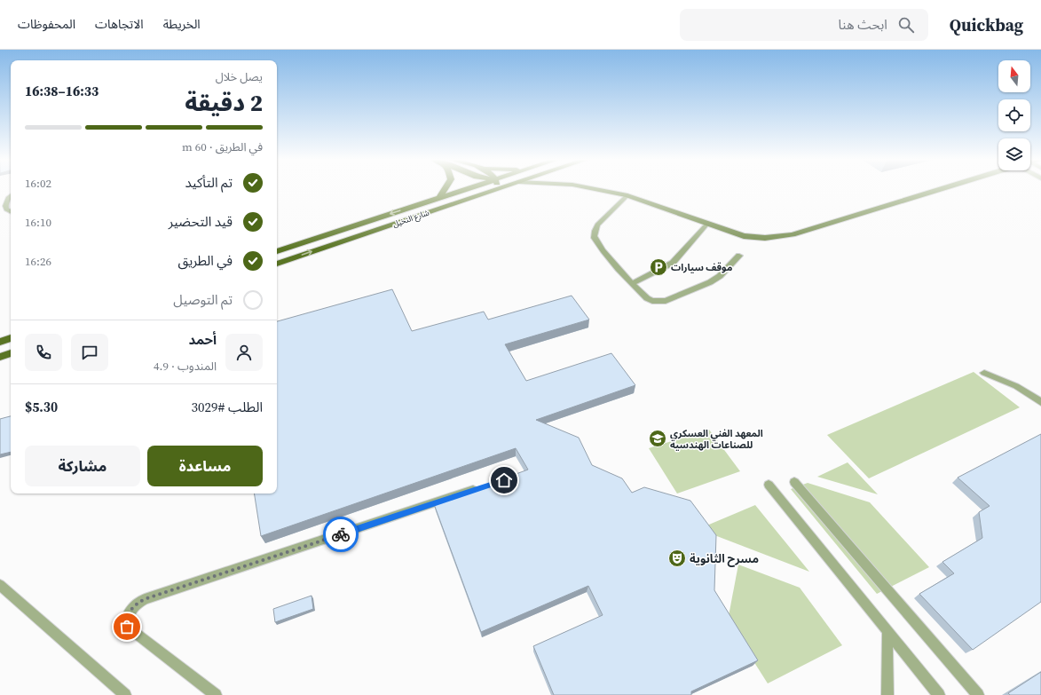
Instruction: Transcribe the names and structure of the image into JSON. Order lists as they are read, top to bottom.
{
  "streets": {
    "main road": ["شارع النخيل"]
  },
  "places": {
    "parking": ["موقف سيارات"],
    "school or university": ["المعهد الفني العسكري للصناعات الهندسية"],
    "theatre": ["مسرح الثانوية"]
  },
  "north": "top",
  "page": {
    "header": "Quickbag",
    "search": "ابحث هنا",
    "nav": ["الخريطة", "الاتجاهات", "المحفوظات"],
    "heading": ["2 دقيقة", "يصل خلال", "16:33–16:38"],
    "panel": [
      "أحمد",
      "المندوب · 4.9",
      "الطلب #3029",
      "$5.30"
    ],
    "bar": "في الطريق · 60 m",
    "list": [
      ["تم التأكيد", "16:02"],
      ["قيد التحضير", "16:10"],
      ["في الطريق", "16:26"],
      "تم التوصيل"
    ],
    "buttons": ["مساعدة", "مشاركة"]
  }
}
